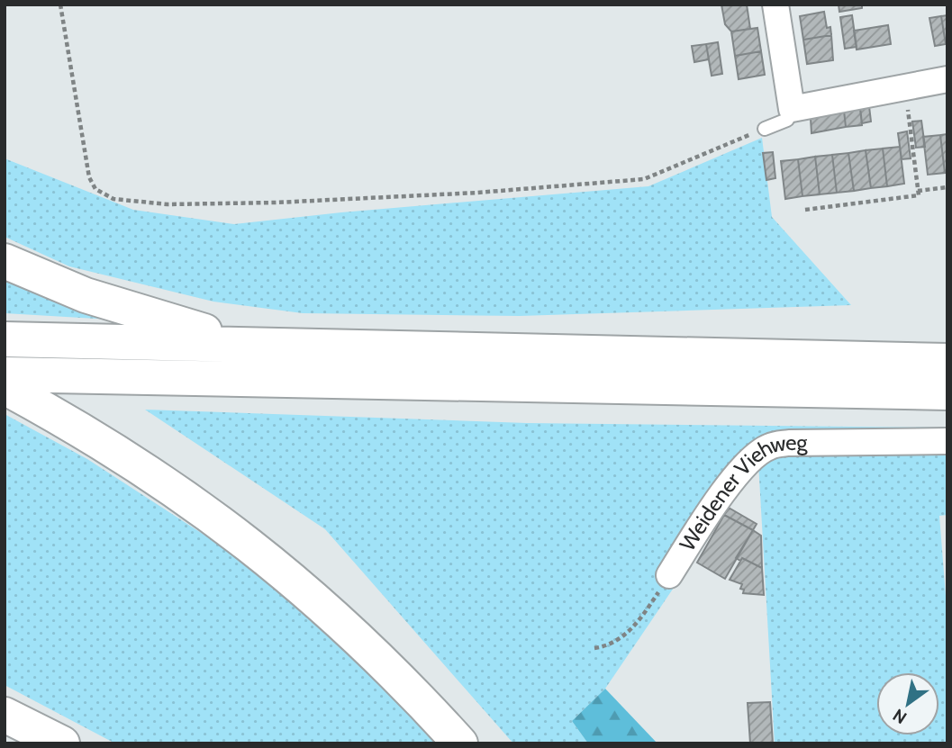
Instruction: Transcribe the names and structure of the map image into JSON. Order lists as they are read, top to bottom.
{
  "streets": {
    "street": ["Weidener Viehweg"]
  },
  "north": "bottom left"
}
